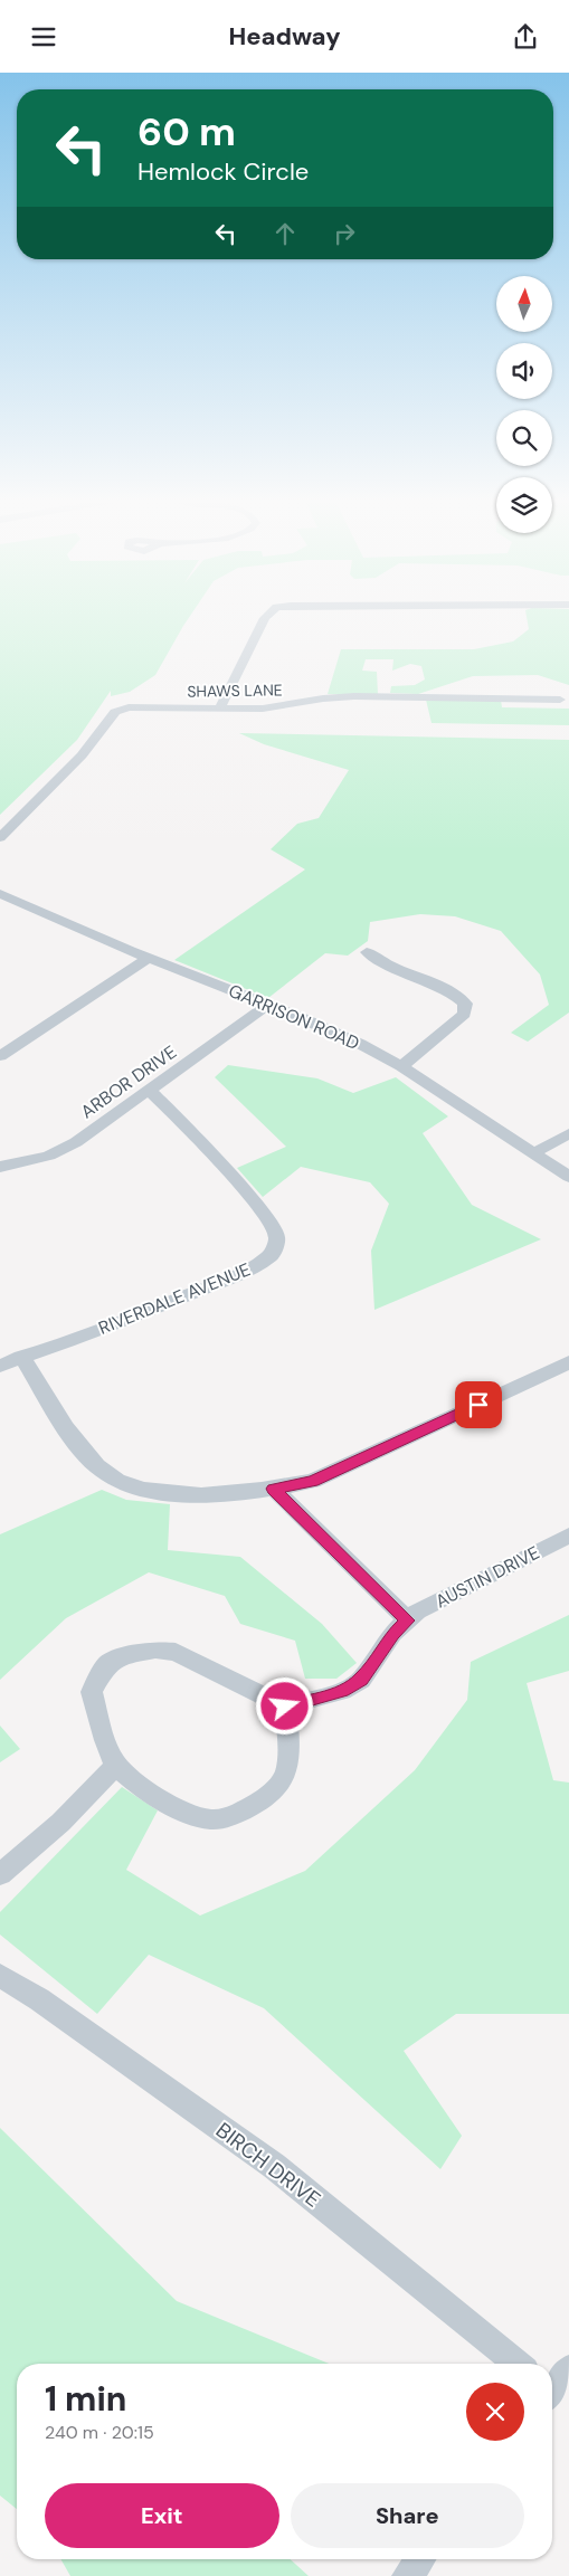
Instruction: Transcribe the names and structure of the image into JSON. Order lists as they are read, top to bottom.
{
  "streets": {
    "street": [
      "SHAWS LANE",
      "GARRISON ROAD",
      "ARBOR DRIVE",
      "RIVERDALE AVENUE",
      "AUSTIN DRIVE",
      "BIRCH DRIVE"
    ]
  },
  "crossings": [
    ["GARRISON ROAD", "ARBOR DRIVE"],
    ["ARBOR DRIVE", "RIVERDALE AVENUE"]
  ],
  "north": "top",
  "page": {
    "header": "Headway",
    "turn": ["60 m", "Hemlock Circle"],
    "heading": ["1 min", "240 m · 20:15"],
    "buttons": ["Exit", "Share"]
  }
}
